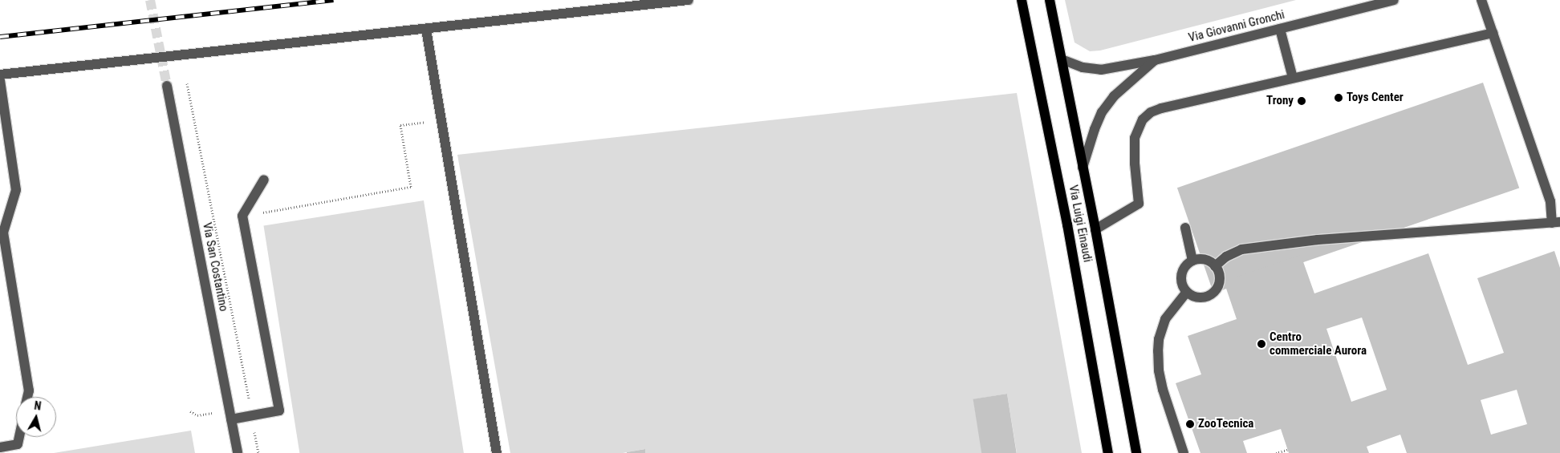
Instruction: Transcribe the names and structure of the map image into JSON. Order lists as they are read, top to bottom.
{
  "streets": {
    "main road": ["Via Luigi Einaudi"],
    "street": ["Via Giovanni Gronchi", "Via San Costantino"]
  },
  "crossings": [
    ["Via Giovanni Gronchi", "Via Luigi Einaudi"]
  ],
  "places": [
    "Toys Center",
    "Trony",
    "Centro commerciale Aurora",
    "ZooTecnica"
  ],
  "north": "top"
}
